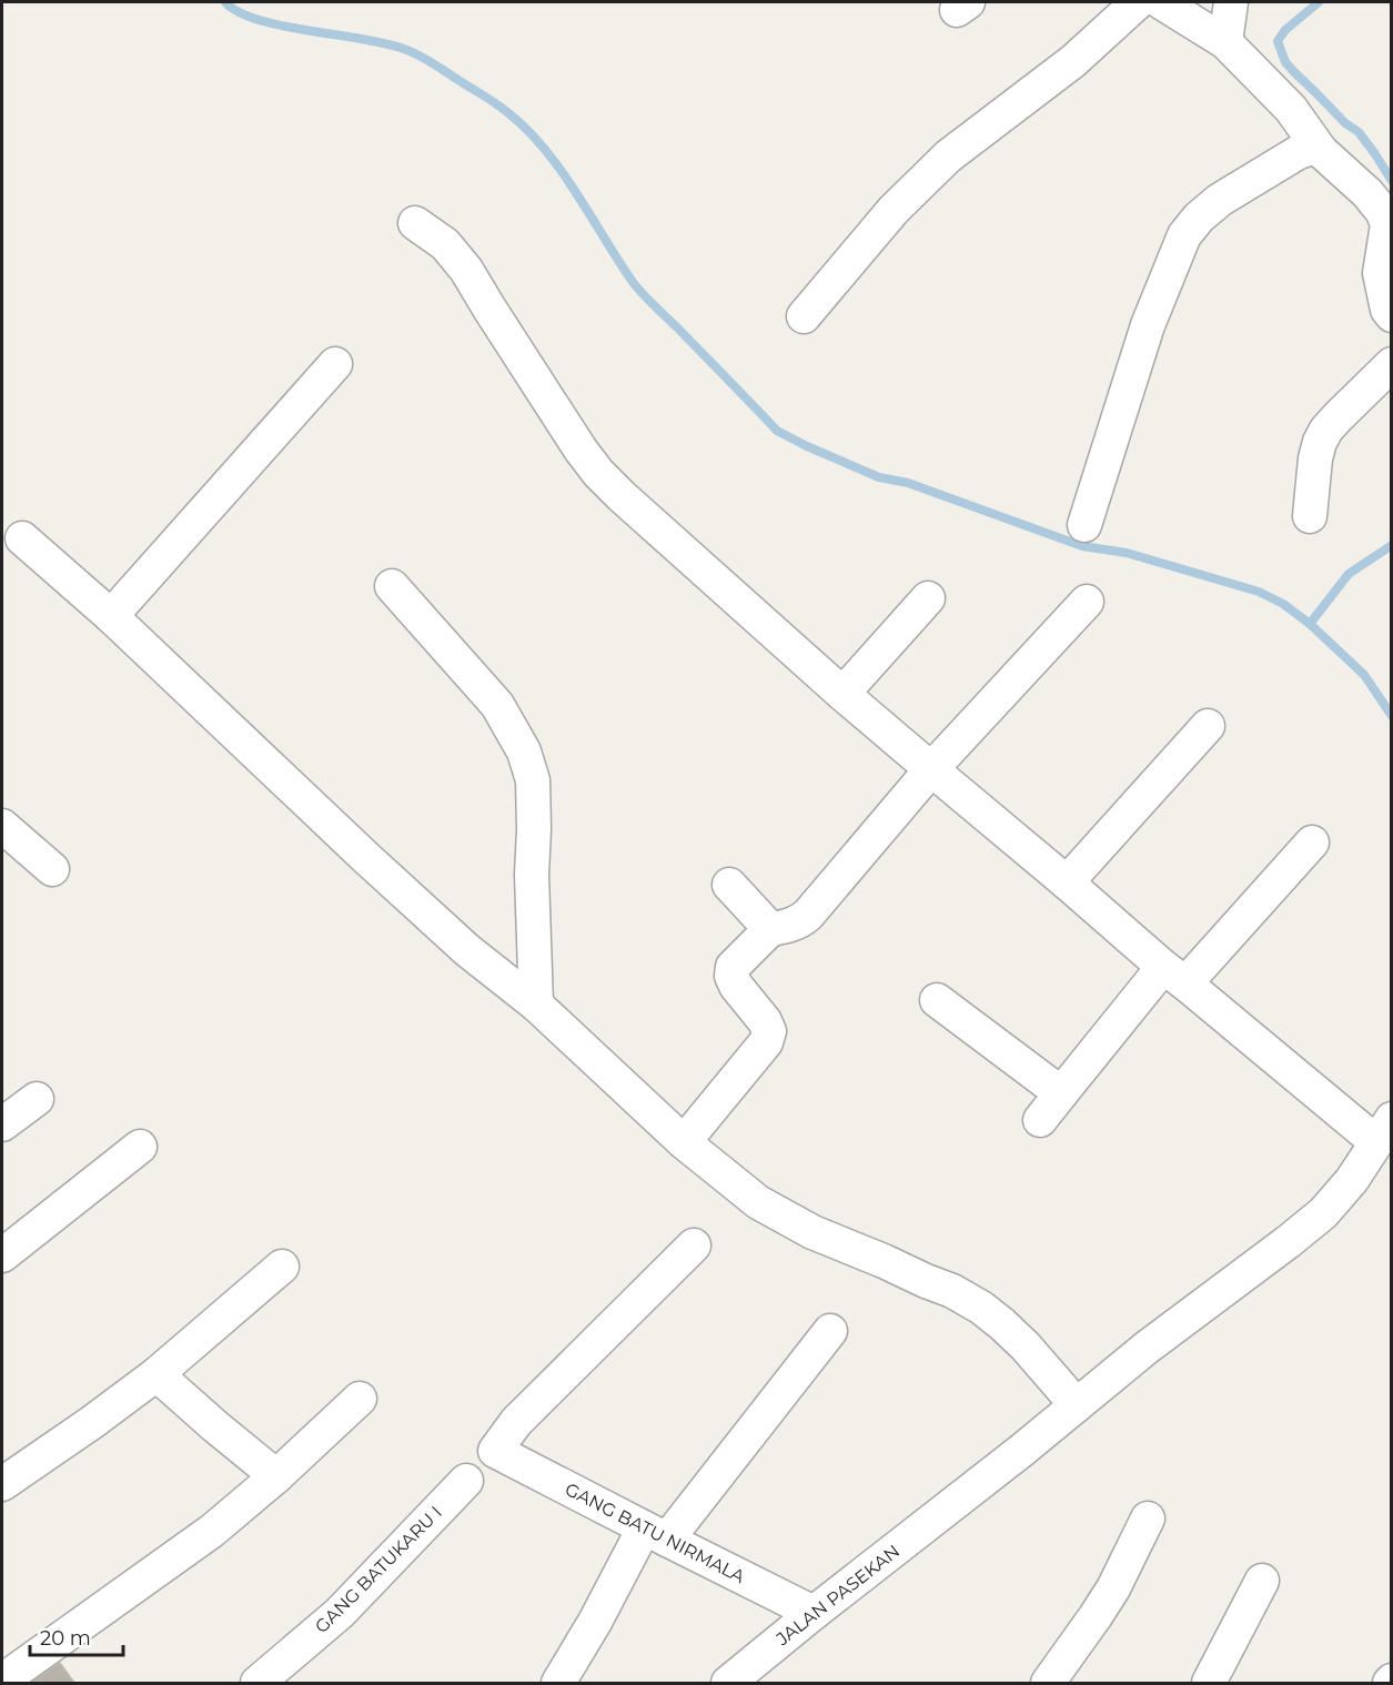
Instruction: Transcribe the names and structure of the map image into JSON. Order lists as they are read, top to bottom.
{
  "streets": {
    "street": ["GANG BATU NIRMALA", "GANG BATUKARU I", "JALAN PASEKAN"]
  },
  "crossings": [
    ["GANG BATU NIRMALA", "JALAN PASEKAN"]
  ],
  "scale_bar": "20 m"
}
